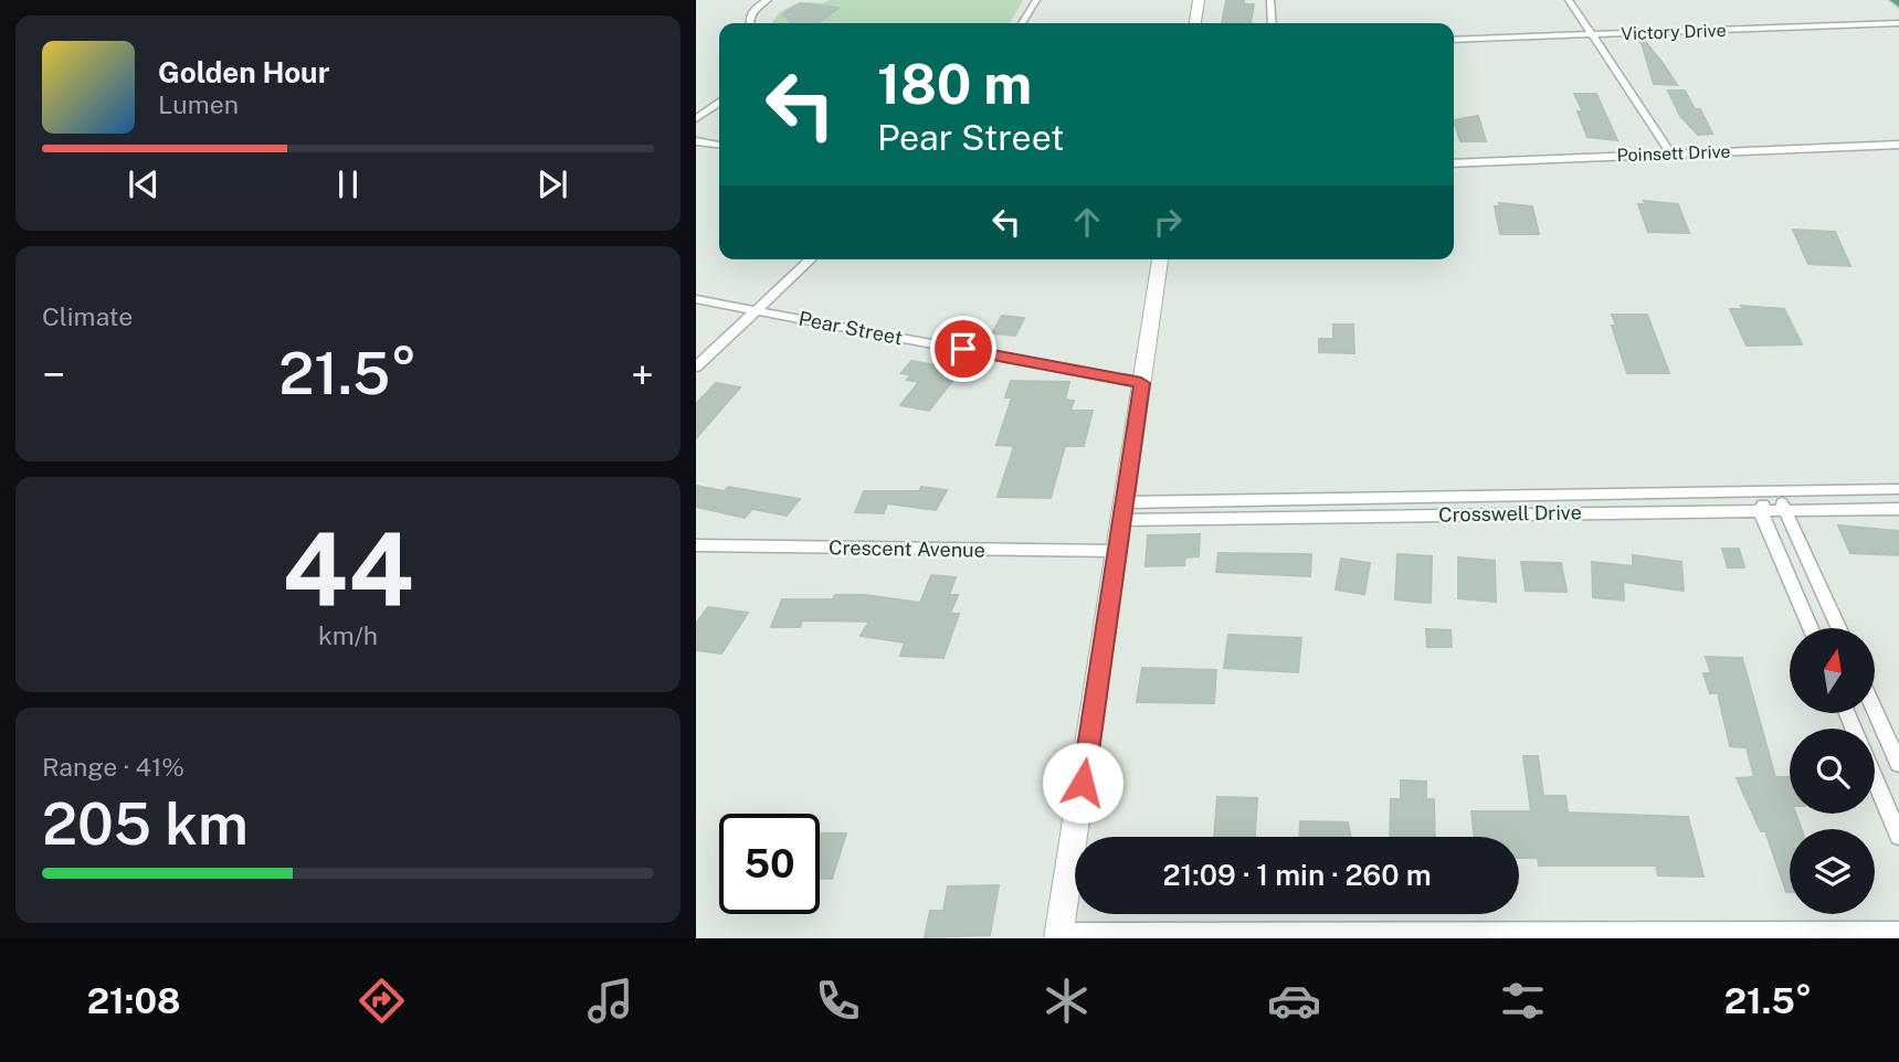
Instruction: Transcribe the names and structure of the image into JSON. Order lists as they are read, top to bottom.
{
  "streets": {
    "street": [
      "Victory Drive",
      "Poinsett Drive",
      "Pear Street",
      "Crosswell Drive",
      "Crescent Avenue"
    ]
  },
  "north": "top",
  "page": {
    "turn": ["180 m", "Pear Street"],
    "song": ["Golden Hour", "Lumen"],
    "tile": [
      "Climate",
      ["44", "km/h"],
      ["Range · 41%", "205 km"]
    ],
    "heat": ["−", "21.5°", "+"],
    "limit": "50",
    "trip": "21:09 · 1 min · 260 m",
    "tabs": ["21:08", "21.5°"]
  }
}
